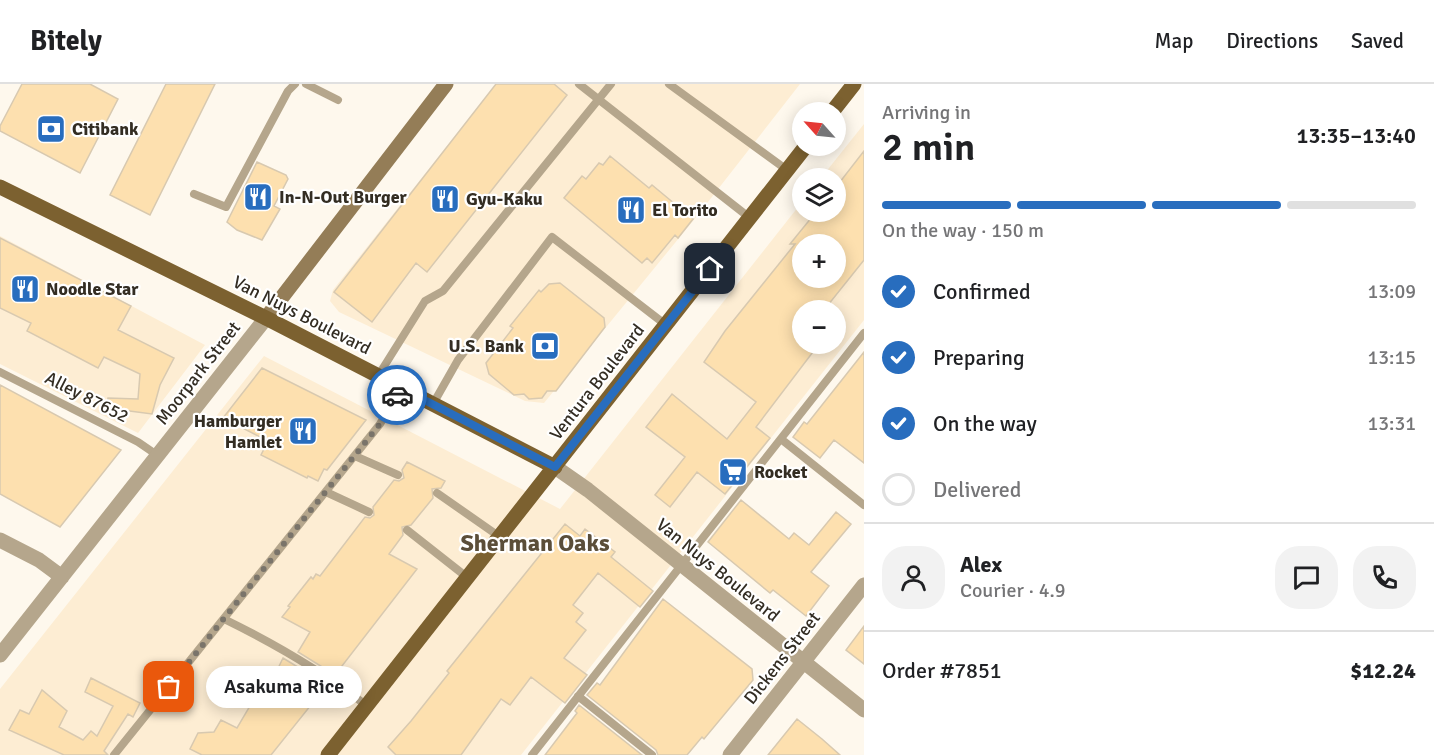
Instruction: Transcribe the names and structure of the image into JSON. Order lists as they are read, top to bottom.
{
  "streets": {
    "main road": ["Van Nuys Boulevard", "Moorpark Street", "Ventura Boulevard"],
    "street": ["Dickens Street"],
    "lane": ["Alley 87652"]
  },
  "crossings": [
    ["Van Nuys Boulevard", "Moorpark Street"],
    ["Van Nuys Boulevard", "Ventura Boulevard"],
    ["Van Nuys Boulevard", "Dickens Street"],
    ["Moorpark Street", "Alley 87652"]
  ],
  "districts": ["Sherman Oaks"],
  "places": {
    "bank": ["Citibank", "U.S. Bank"],
    "restaurant": [
      "In-N-Out Burger",
      "Gyu-Kaku",
      "El Torito",
      "Noodle Star",
      "Hamburger Hamlet"
    ],
    "supermarket": ["Rocket"],
    "other": ["Asakuma Rice"]
  },
  "north": "top left",
  "page": {
    "header": "Bitely",
    "nav": ["Map", "Directions", "Saved"],
    "heading": ["2 min", "Arriving in", "13:35–13:40"],
    "panel": [
      "Alex",
      "Courier · 4.9",
      "Order #7851",
      "$12.24"
    ],
    "map_buttons": ["+", "−"],
    "bar": "On the way · 150 m",
    "list": [
      ["Confirmed", "13:09"],
      ["Preparing", "13:15"],
      ["On the way", "13:31"],
      "Delivered"
    ],
    "bubble": "Asakuma Rice"
  }
}
